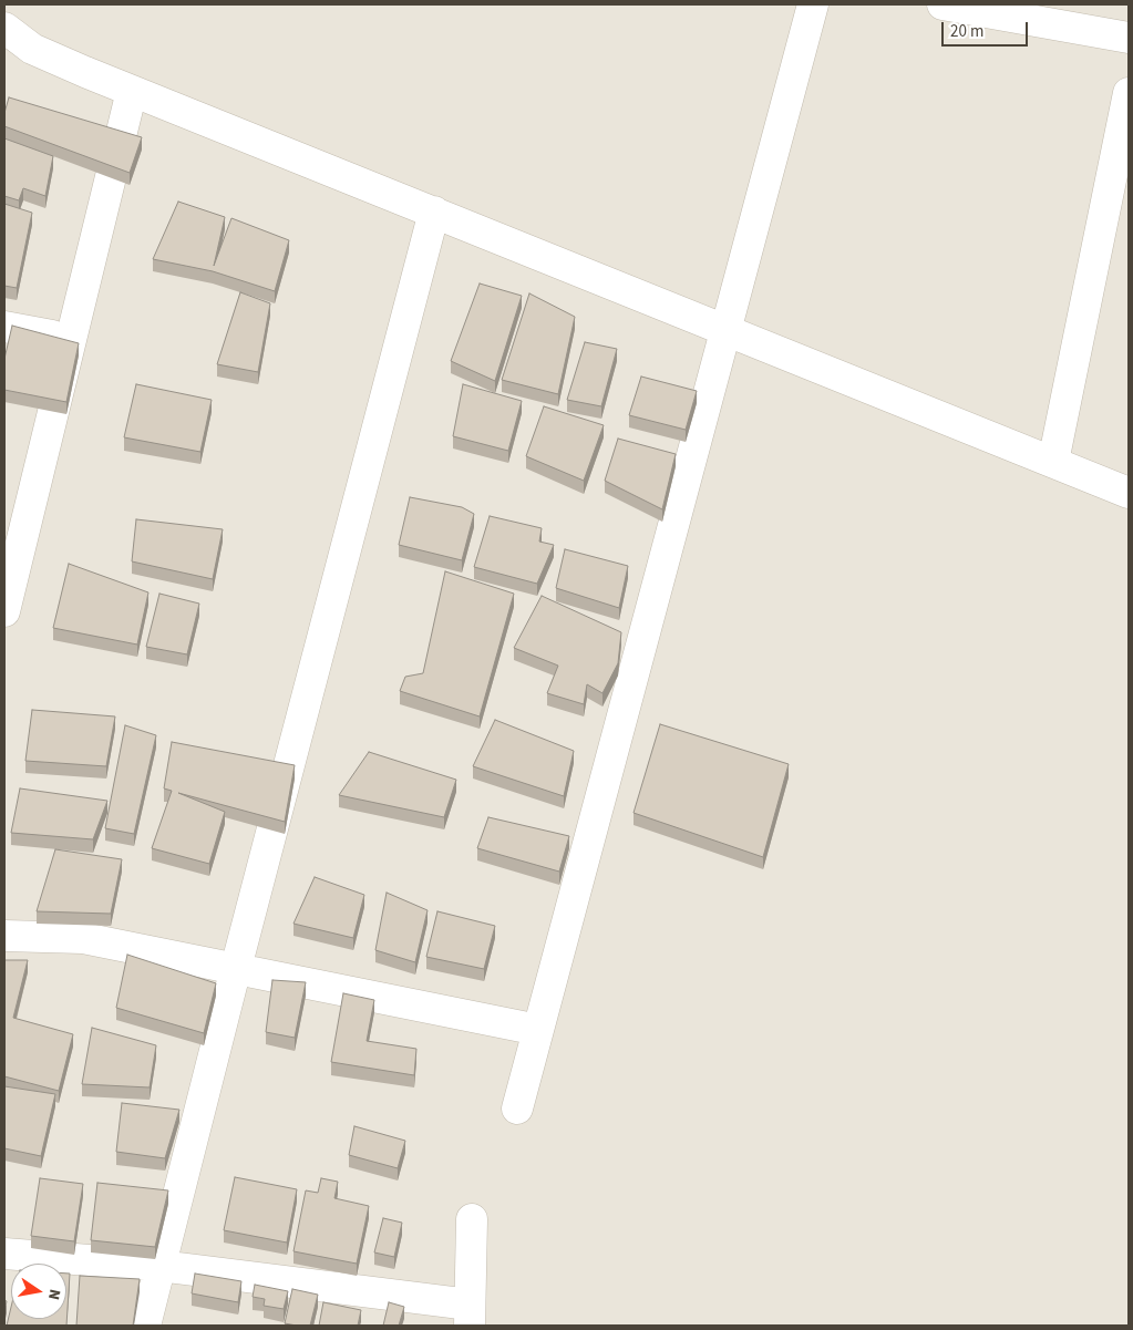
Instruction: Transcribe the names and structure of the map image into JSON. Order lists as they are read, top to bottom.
{
  "scale_bar": "20 m",
  "north": "right"
}
